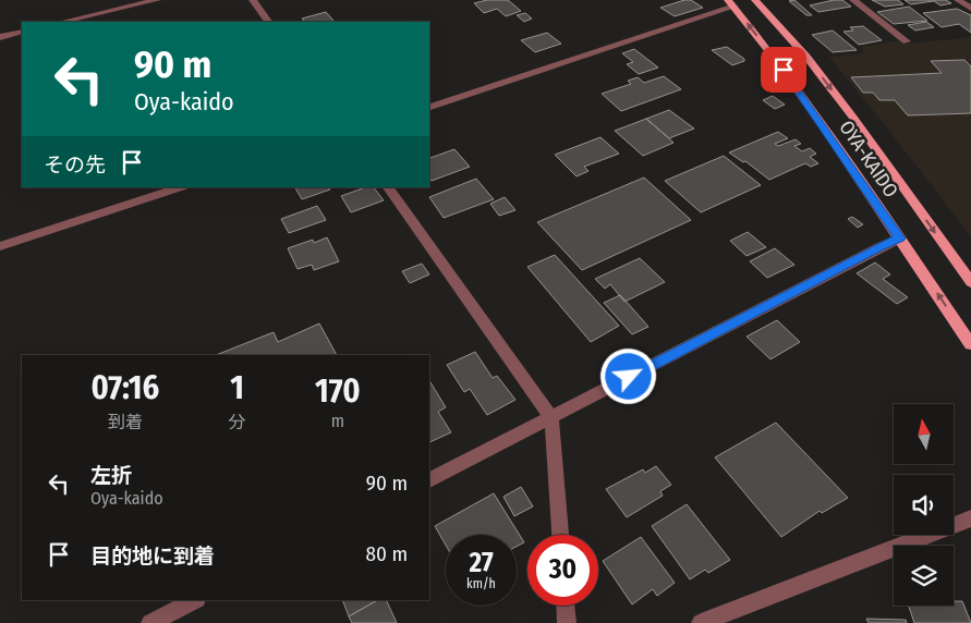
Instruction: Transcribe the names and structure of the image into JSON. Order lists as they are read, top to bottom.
{
  "streets": {
    "main road": ["OYA-KAIDO"]
  },
  "north": "top",
  "page": {
    "turn": ["90 m", "Oya-kaido"],
    "then": "その先",
    "eta": [
      "07:16",
      "到着",
      "1",
      "分",
      "170",
      "m"
    ],
    "list": [
      {
        "name": "左折",
        "note": "Oya-kaido",
        "value": "90 m"
      },
      {
        "name": "目的地に到着",
        "value": "80 m"
      }
    ],
    "speed": "27 km/h",
    "limit": "30"
  }
}
